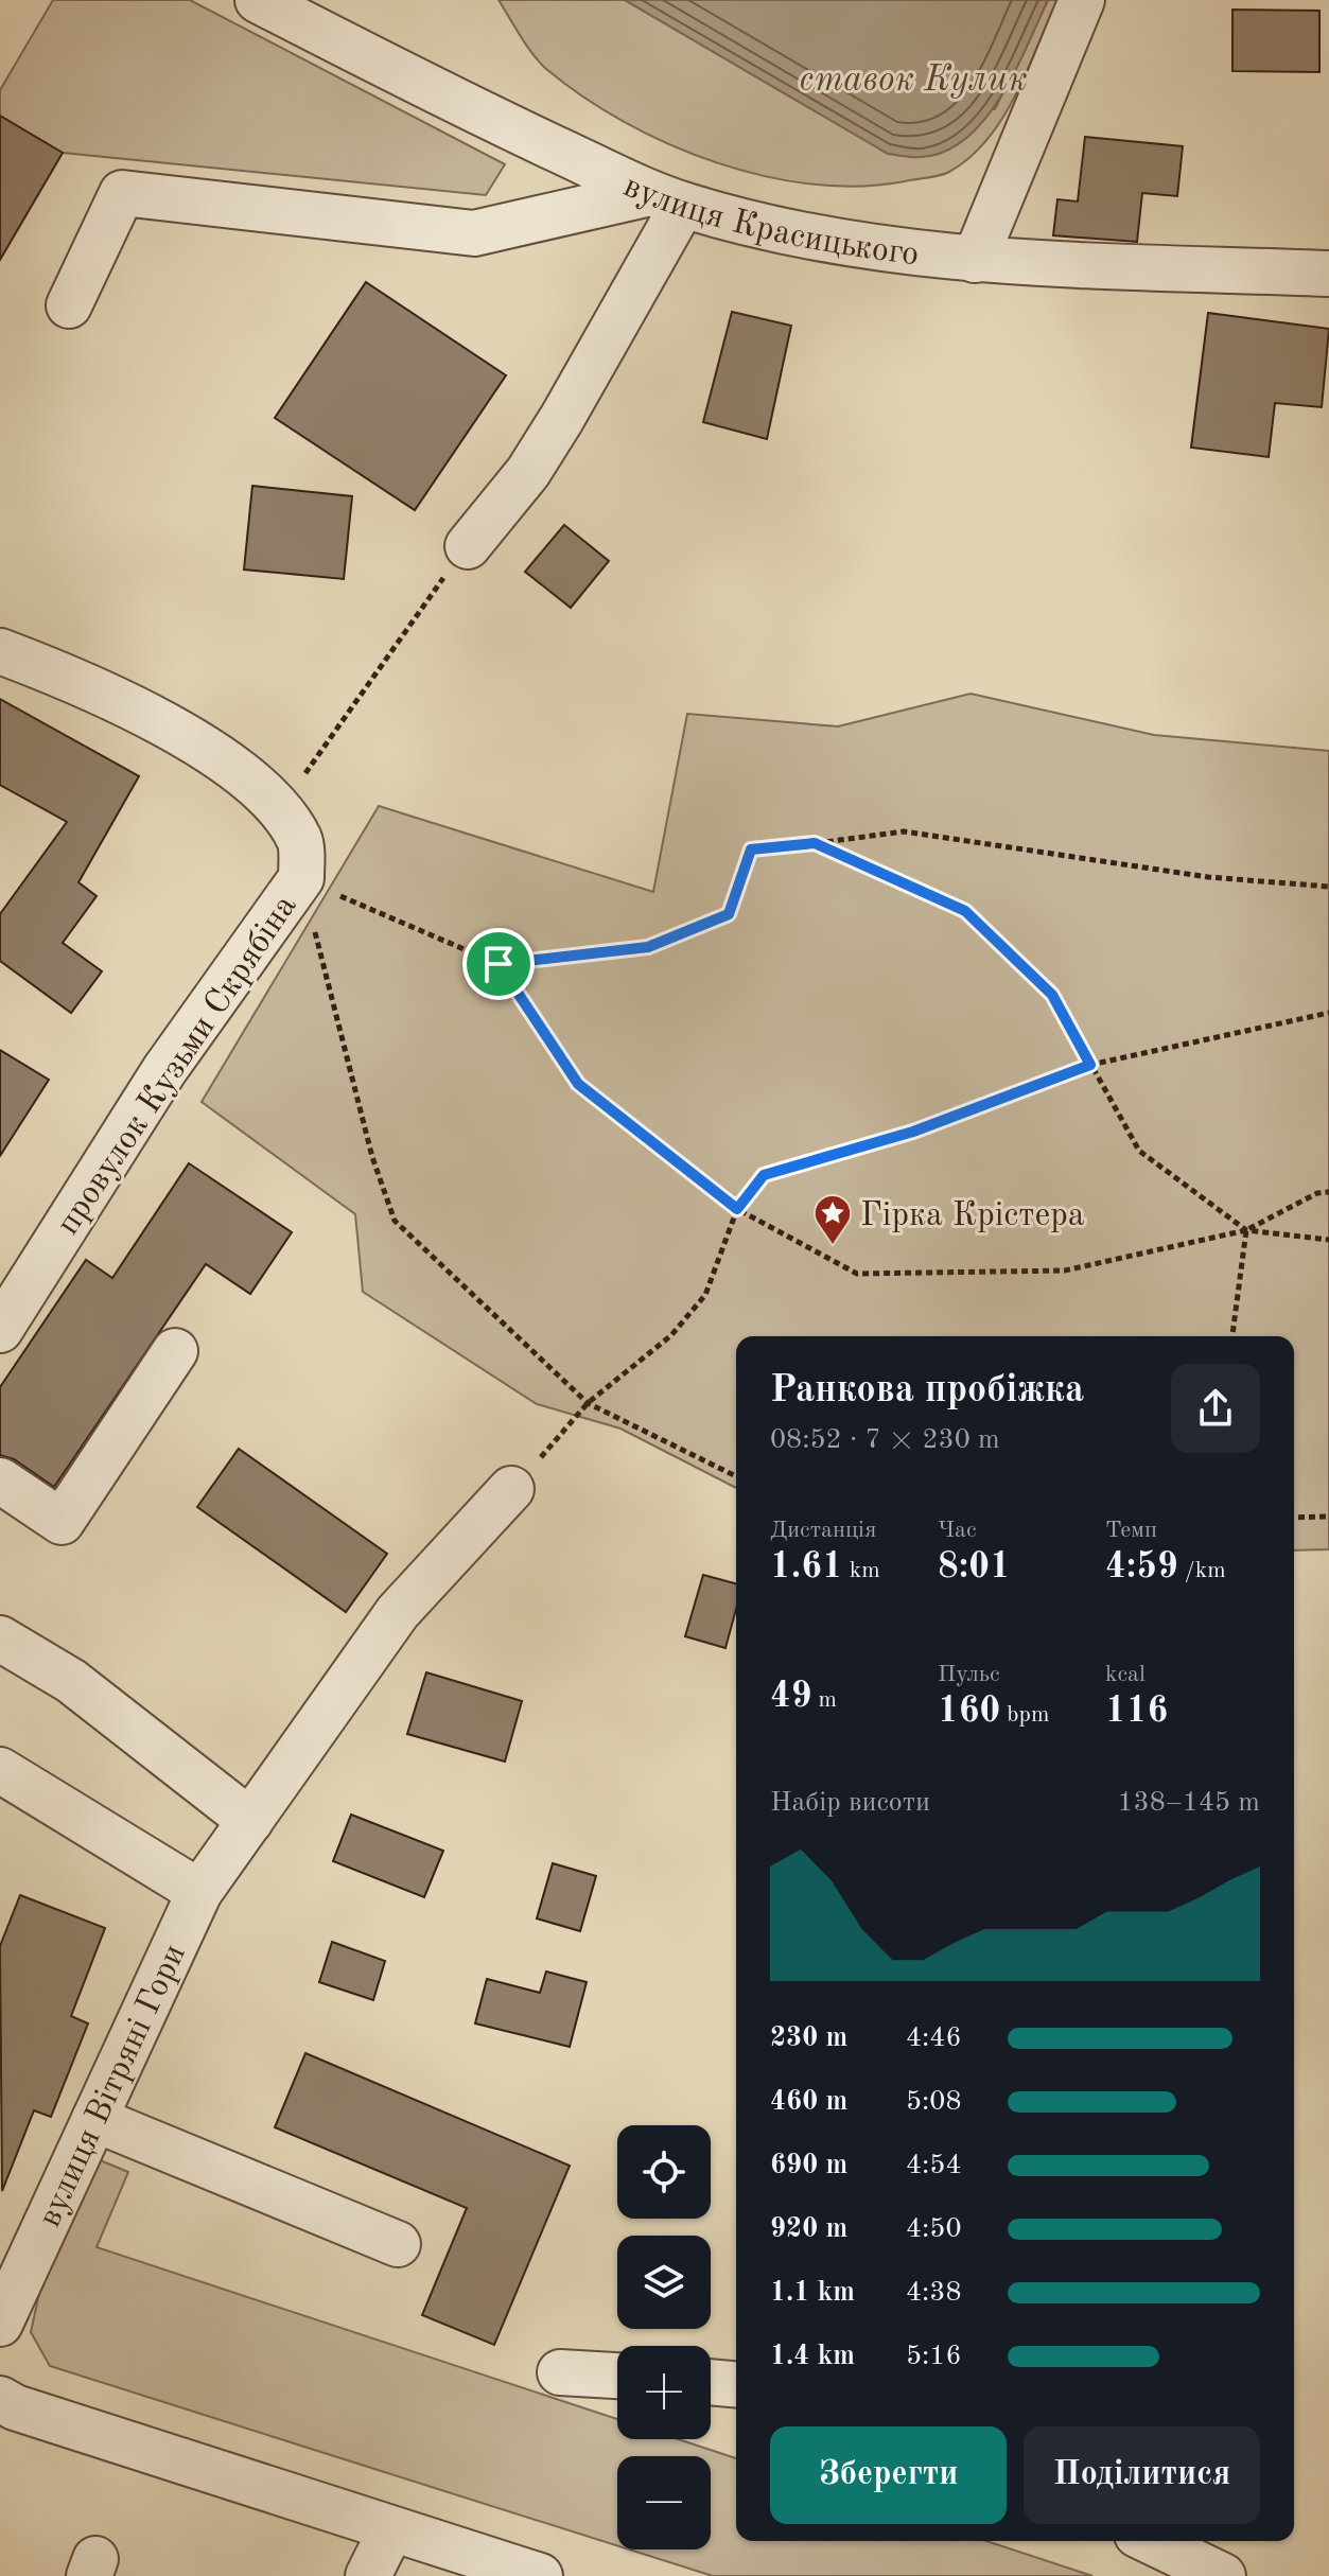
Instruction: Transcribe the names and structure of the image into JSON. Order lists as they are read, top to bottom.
{
  "streets": {
    "street": ["вулиця Красицького", "провулок Кузьми Скрябіна", "вулиця Вітряні Гори"]
  },
  "water": ["ставок Кулик"],
  "places": {
    "place": ["Гірка Крістера"]
  },
  "page": {
    "heading": ["Ранкова пробіжка", "08:52 · 7 × 230 m"],
    "stats": [
      ["Дистанція", "1.61 km"],
      ["Час", "8:01"],
      ["Темп", "4:59 /km"],
      ["49 m"],
      ["Пульс", "160 bpm"],
      ["kcal", "116"]
    ],
    "chart": ["Набір висоти", "138–145 m"],
    "list": [
      {
        "name": "230 m",
        "note": "4:46"
      },
      {
        "name": "460 m",
        "note": "5:08"
      },
      {
        "name": "690 m",
        "note": "4:54"
      },
      {
        "name": "920 m",
        "note": "4:50"
      },
      {
        "name": "1.1 km",
        "note": "4:38"
      },
      {
        "name": "1.4 km",
        "note": "5:16"
      }
    ],
    "map_buttons": ["+", "−"],
    "buttons": ["Зберегти", "Поділитися"]
  }
}
